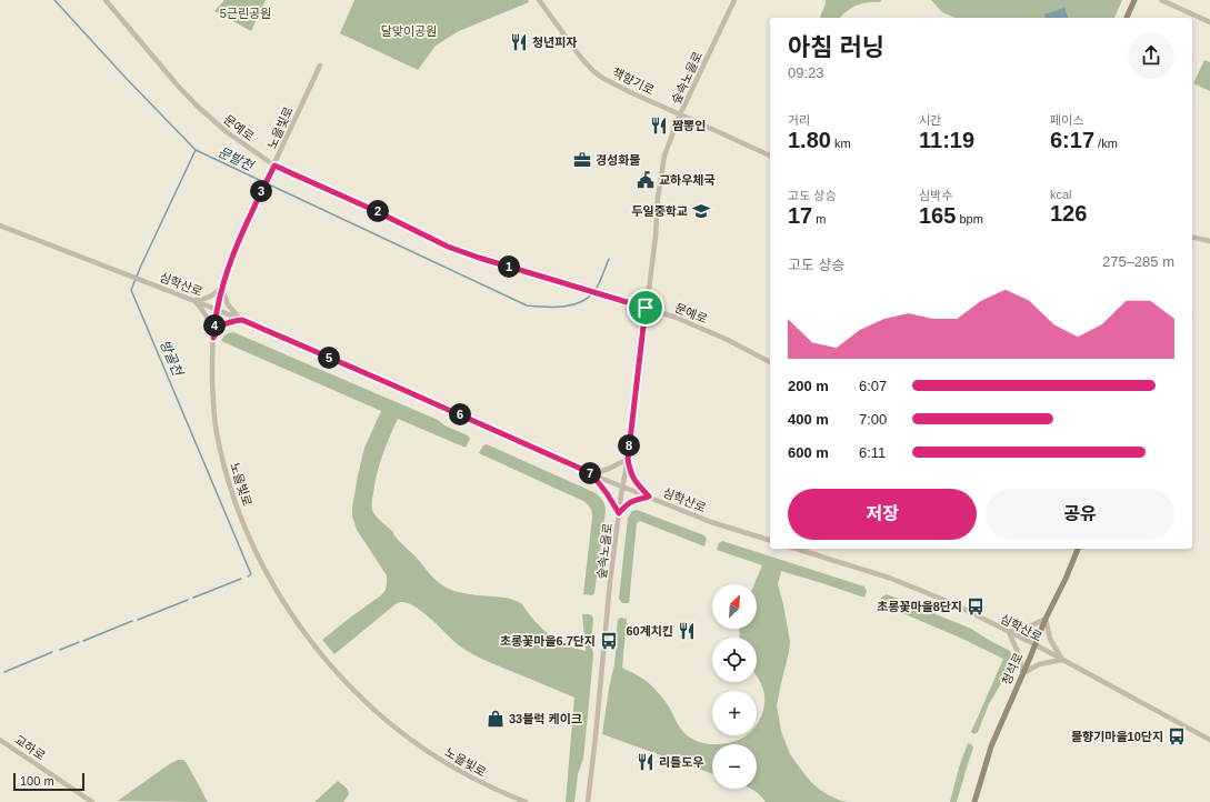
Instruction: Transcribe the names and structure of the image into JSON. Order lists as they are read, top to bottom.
{
  "streets": {
    "main road": ["청석로"],
    "street": [
      "숲속노을로",
      "책향기로",
      "문예로",
      "노을빛로",
      "심학산로",
      "교하로"
    ]
  },
  "crossings": [
    ["숲속노을로", "책향기로"],
    ["숲속노을로", "문예로"],
    ["숲속노을로", "심학산로"],
    ["문예로", "노을빛로"],
    ["노을빛로", "심학산로"],
    ["심학산로", "청석로"]
  ],
  "water": ["문발천", "방골천"],
  "parks": ["5근린공원", "달맞이공원"],
  "places": {
    "restaurant": [
      "청년피자",
      "짬뽕인",
      "60계치킨",
      "리틀도우"
    ],
    "office": ["경성화물"],
    "public building": ["교하우체국"],
    "school or university": ["두일중학교"],
    "bus stop": ["초롱꽃마을8단지", "초롱꽃마을6.7단지", "물향기마을10단지"],
    "shop": ["33블럭 케이크"]
  },
  "scale_bar": "100 m",
  "north": "top right",
  "page": {
    "heading": ["아침 러닝", "09:23"],
    "stats": [
      ["거리", "1.80 km"],
      ["시간", "11:19"],
      ["페이스", "6:17 /km"],
      ["고도 상승", "17 m"],
      ["심박수", "165 bpm"],
      ["kcal", "126"]
    ],
    "pins": [
      "3",
      "2",
      "1",
      "4",
      "5",
      "6",
      "8",
      "7"
    ],
    "chart": ["고도 상승", "275–285 m"],
    "list": [
      {
        "name": "200 m",
        "note": "6:07"
      },
      {
        "name": "400 m",
        "note": "7:00"
      },
      {
        "name": "600 m",
        "note": "6:11"
      }
    ],
    "buttons": ["저장", "공유"],
    "map_buttons": ["+", "−"],
    "scale": "100 m"
  }
}
